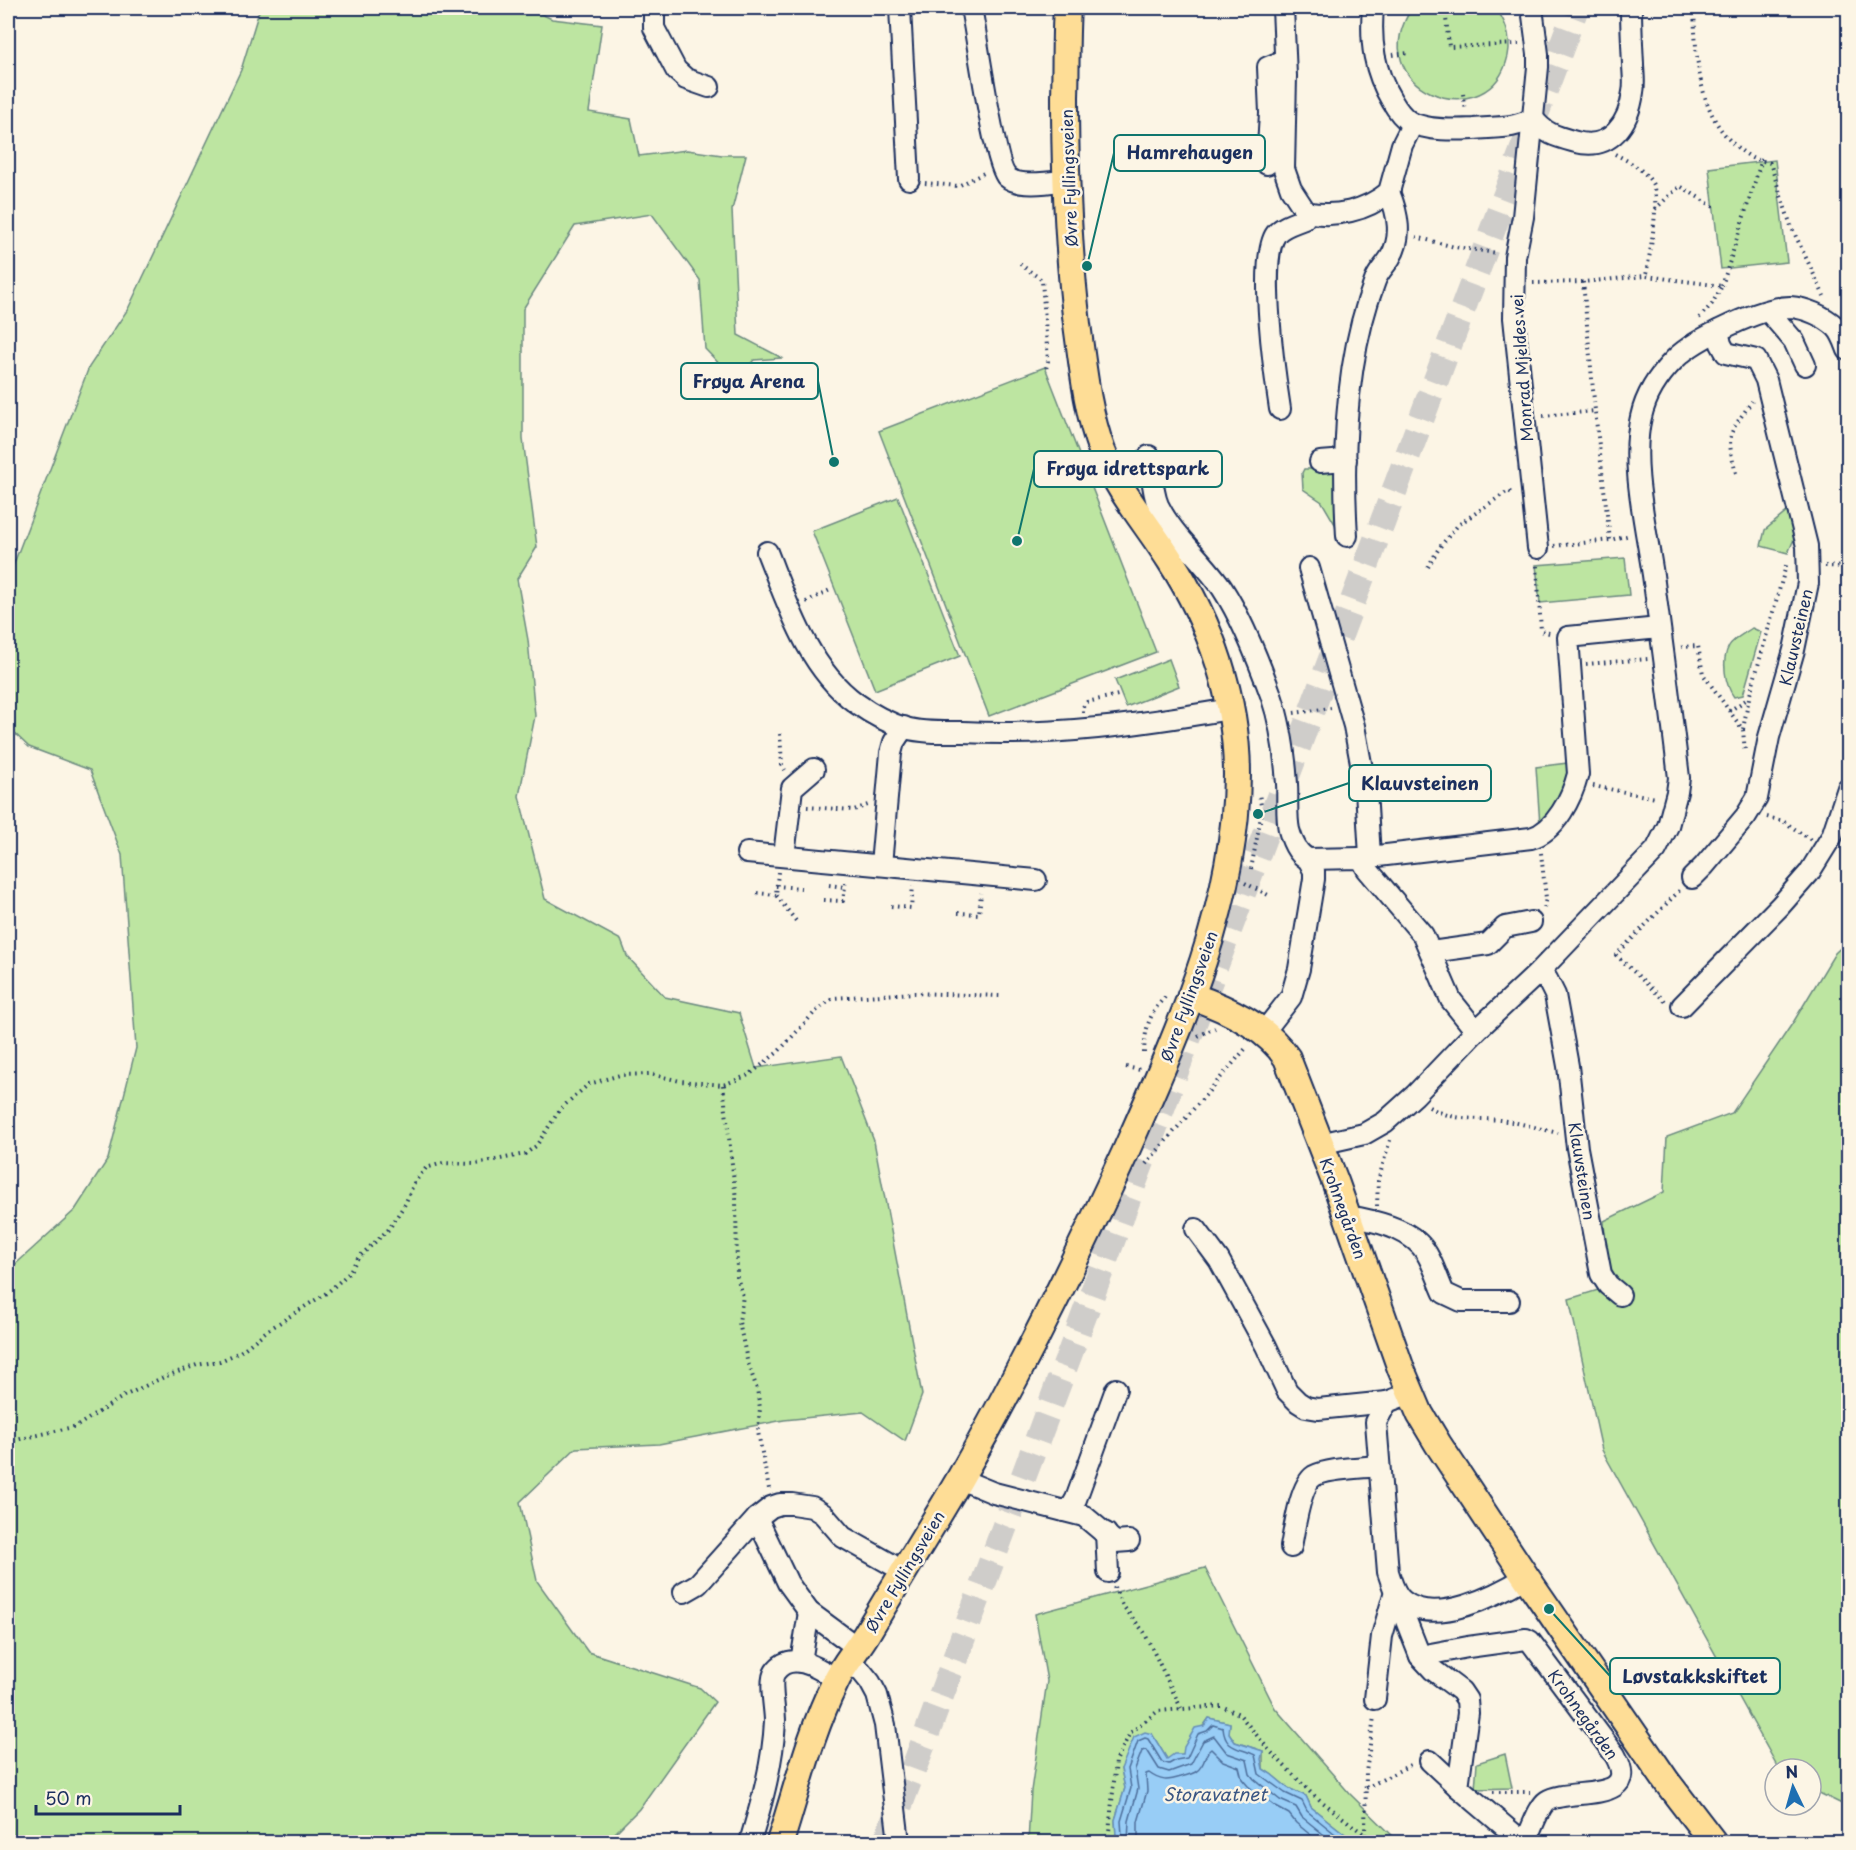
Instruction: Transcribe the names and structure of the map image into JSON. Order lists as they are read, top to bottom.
{
  "streets": {
    "main road": ["Øvre Fyllingsveien", "Krohnegården"],
    "street": ["Monrad Mjeldes vei", "Klauvsteinen"]
  },
  "crossings": [
    ["Øvre Fyllingsveien", "Krohnegården"]
  ],
  "water": ["Storavatnet"],
  "places": [
    "Hamrehaugen",
    "Frøya Arena",
    "Frøya idrettspark",
    "Klauvsteinen",
    "Løvstakkskiftet"
  ],
  "scale_bar": "50 m",
  "north": "top"
}
